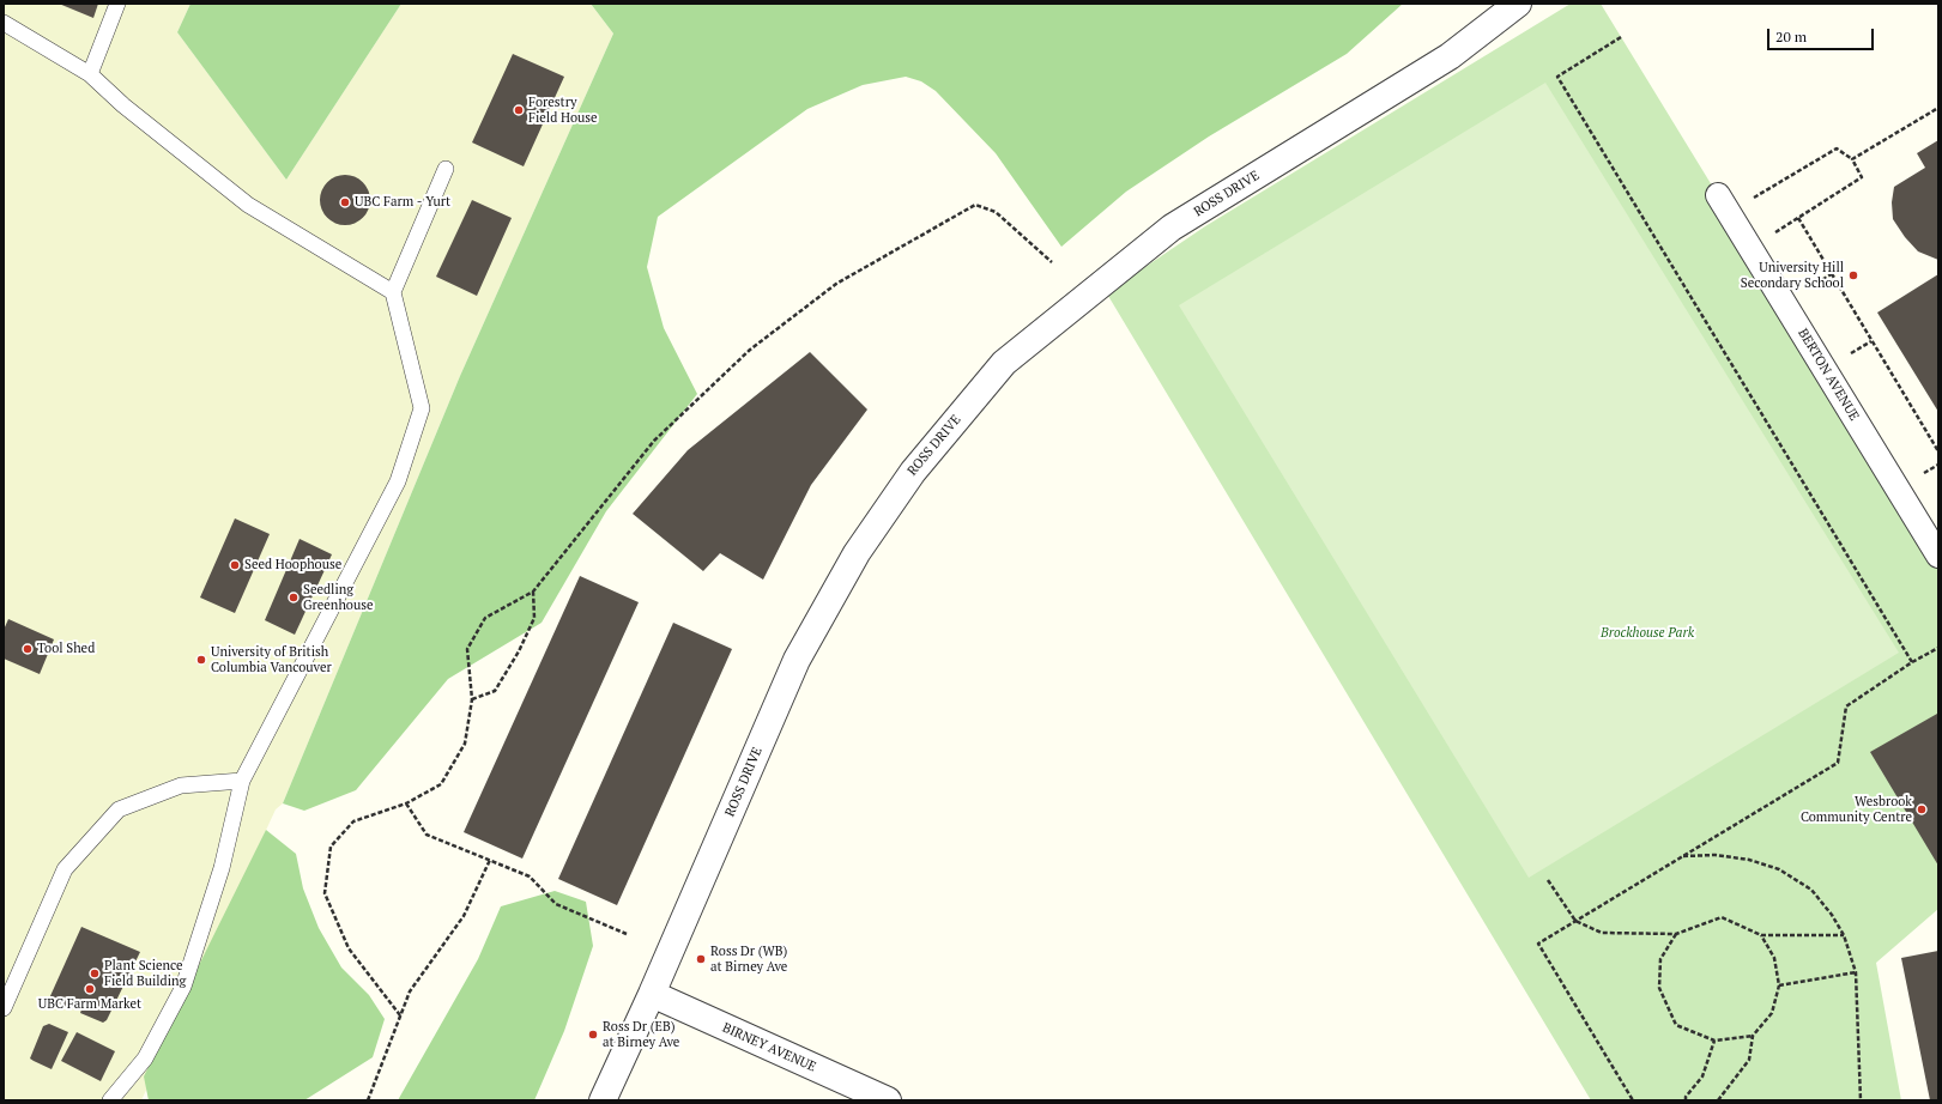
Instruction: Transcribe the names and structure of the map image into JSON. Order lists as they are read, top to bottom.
{
  "streets": {
    "street": ["ROSS DRIVE", "BERTON AVENUE", "BIRNEY AVENUE"]
  },
  "crossings": [
    ["ROSS DRIVE", "BIRNEY AVENUE"]
  ],
  "parks": ["Brockhouse Park"],
  "places": [
    "Forestry Field House",
    "UBC Farm - Yurt",
    "University Hill Secondary School",
    "Seed Hoophouse",
    "Seedling Greenhouse",
    "Tool Shed",
    "University of British Columbia Vancouver",
    "Wesbrook Community Centre",
    "Ross Dr (WB) at Birney Ave",
    "Plant Science Field Building",
    "UBC Farm Market",
    "Ross Dr (EB) at Birney Ave"
  ],
  "scale_bar": "20 m"
}
